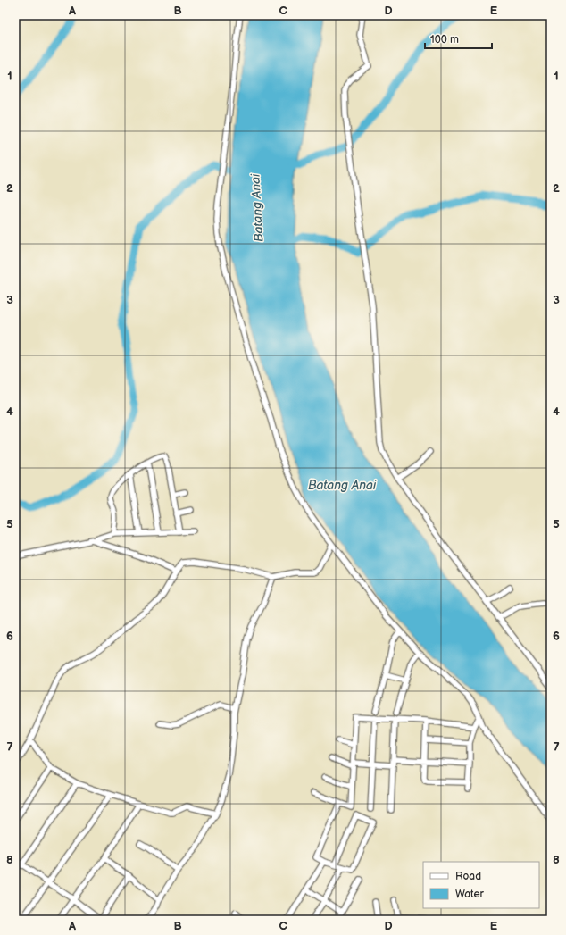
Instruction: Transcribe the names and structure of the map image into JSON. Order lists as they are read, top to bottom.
{
  "water": ["Batang Anai"],
  "legend": ["Road", "Water"],
  "scale_bar": "100 m",
  "grid": {
    "columns": [
      "A",
      "B",
      "C",
      "D",
      "E"
    ],
    "rows": [
      "1",
      "2",
      "3",
      "4",
      "5",
      "6",
      "7",
      "8"
    ]
  }
}
